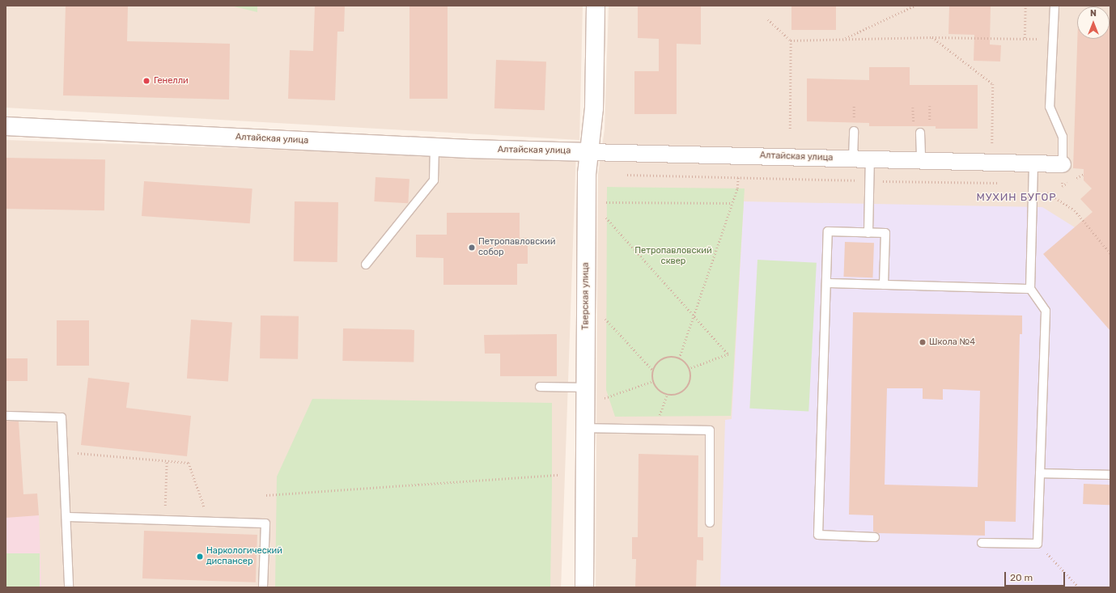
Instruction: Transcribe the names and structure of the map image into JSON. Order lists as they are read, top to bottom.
{
  "streets": {
    "main road": ["Алтайская улица", "Тверская улица"]
  },
  "crossings": [
    ["Алтайская улица", "Тверская улица"]
  ],
  "districts": ["МУХИН БУГОР"],
  "parks": ["Петропавловский сквер"],
  "places": [
    "Генелли",
    "Петропавловский собор",
    "Школа №4",
    "Наркологический диспансер"
  ],
  "scale_bar": "20 m",
  "north": "top"
}
